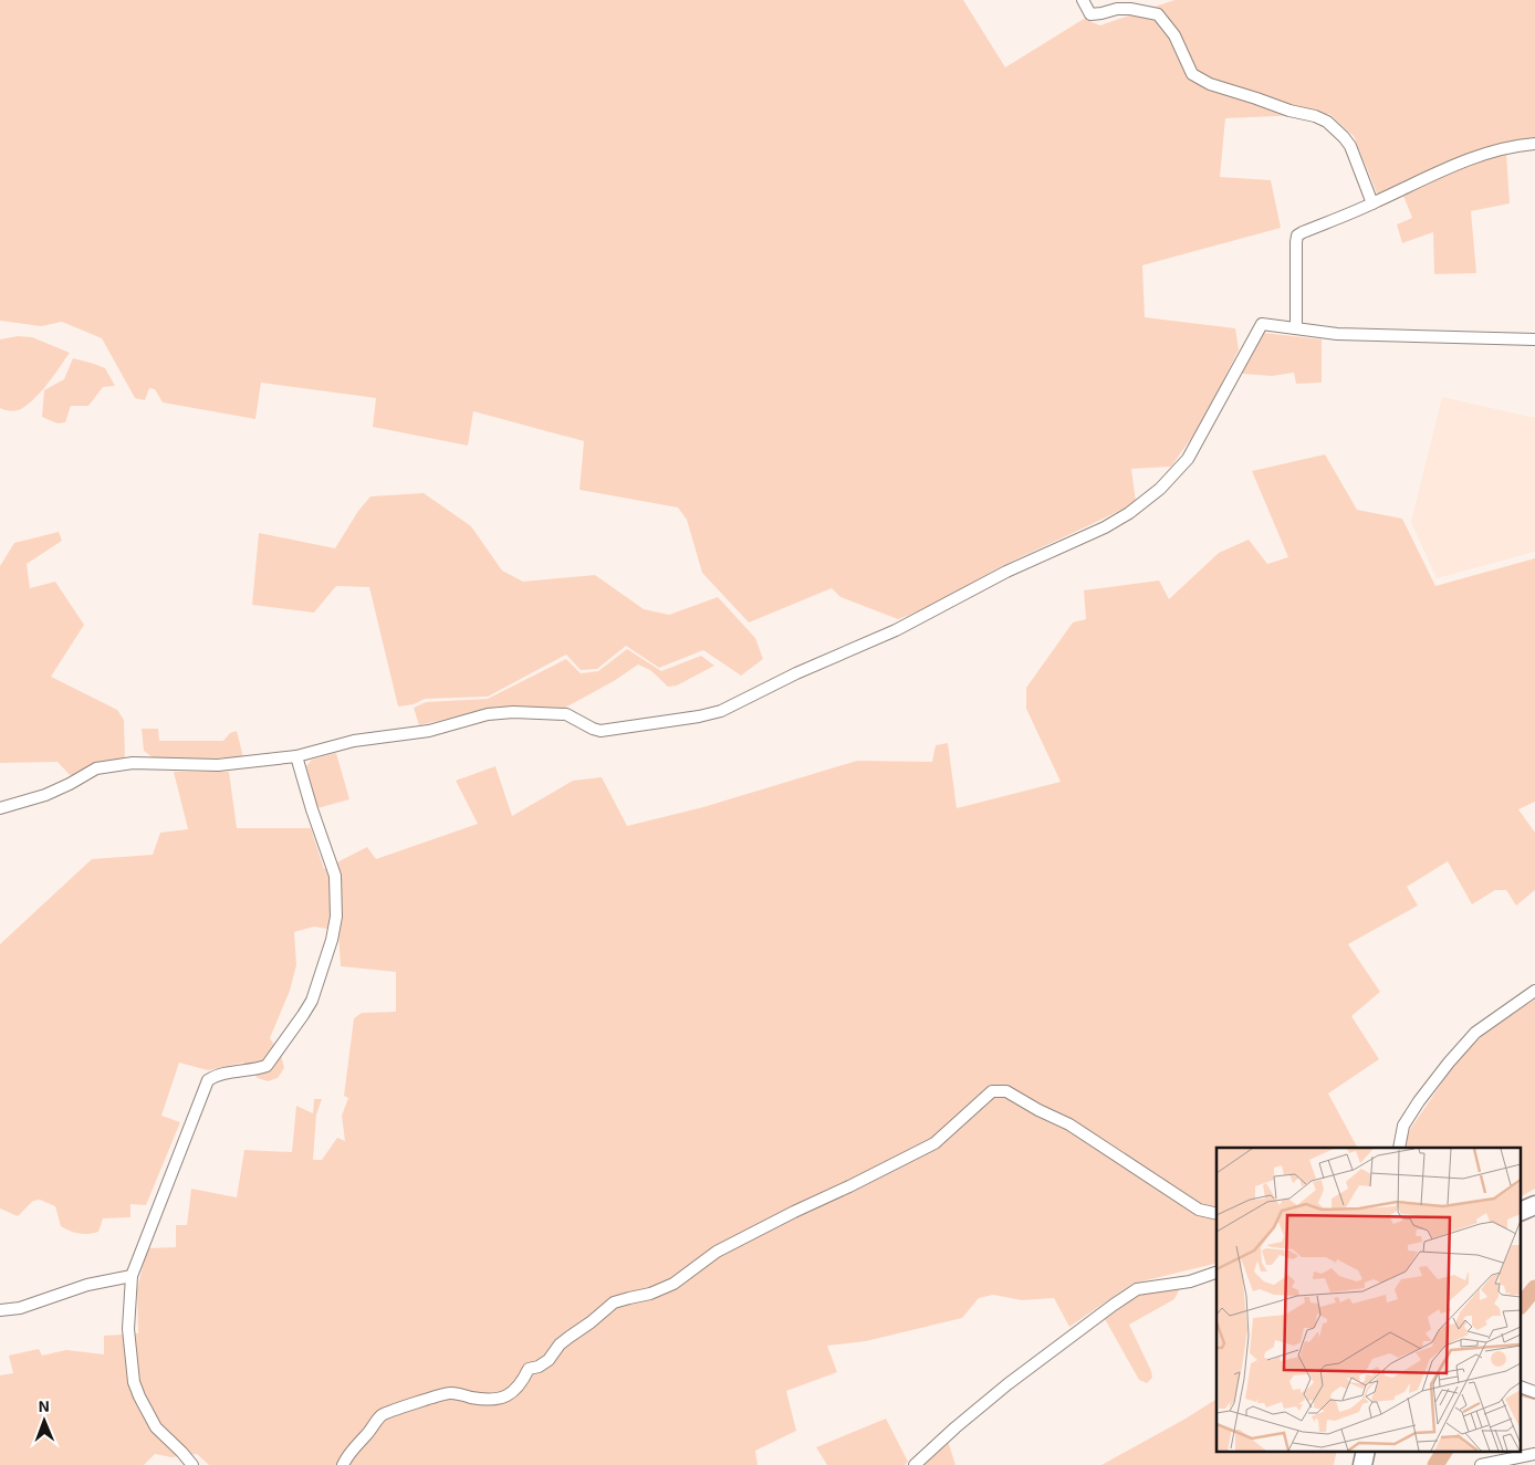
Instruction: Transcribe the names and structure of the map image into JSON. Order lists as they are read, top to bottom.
{
  "north": "top"
}
